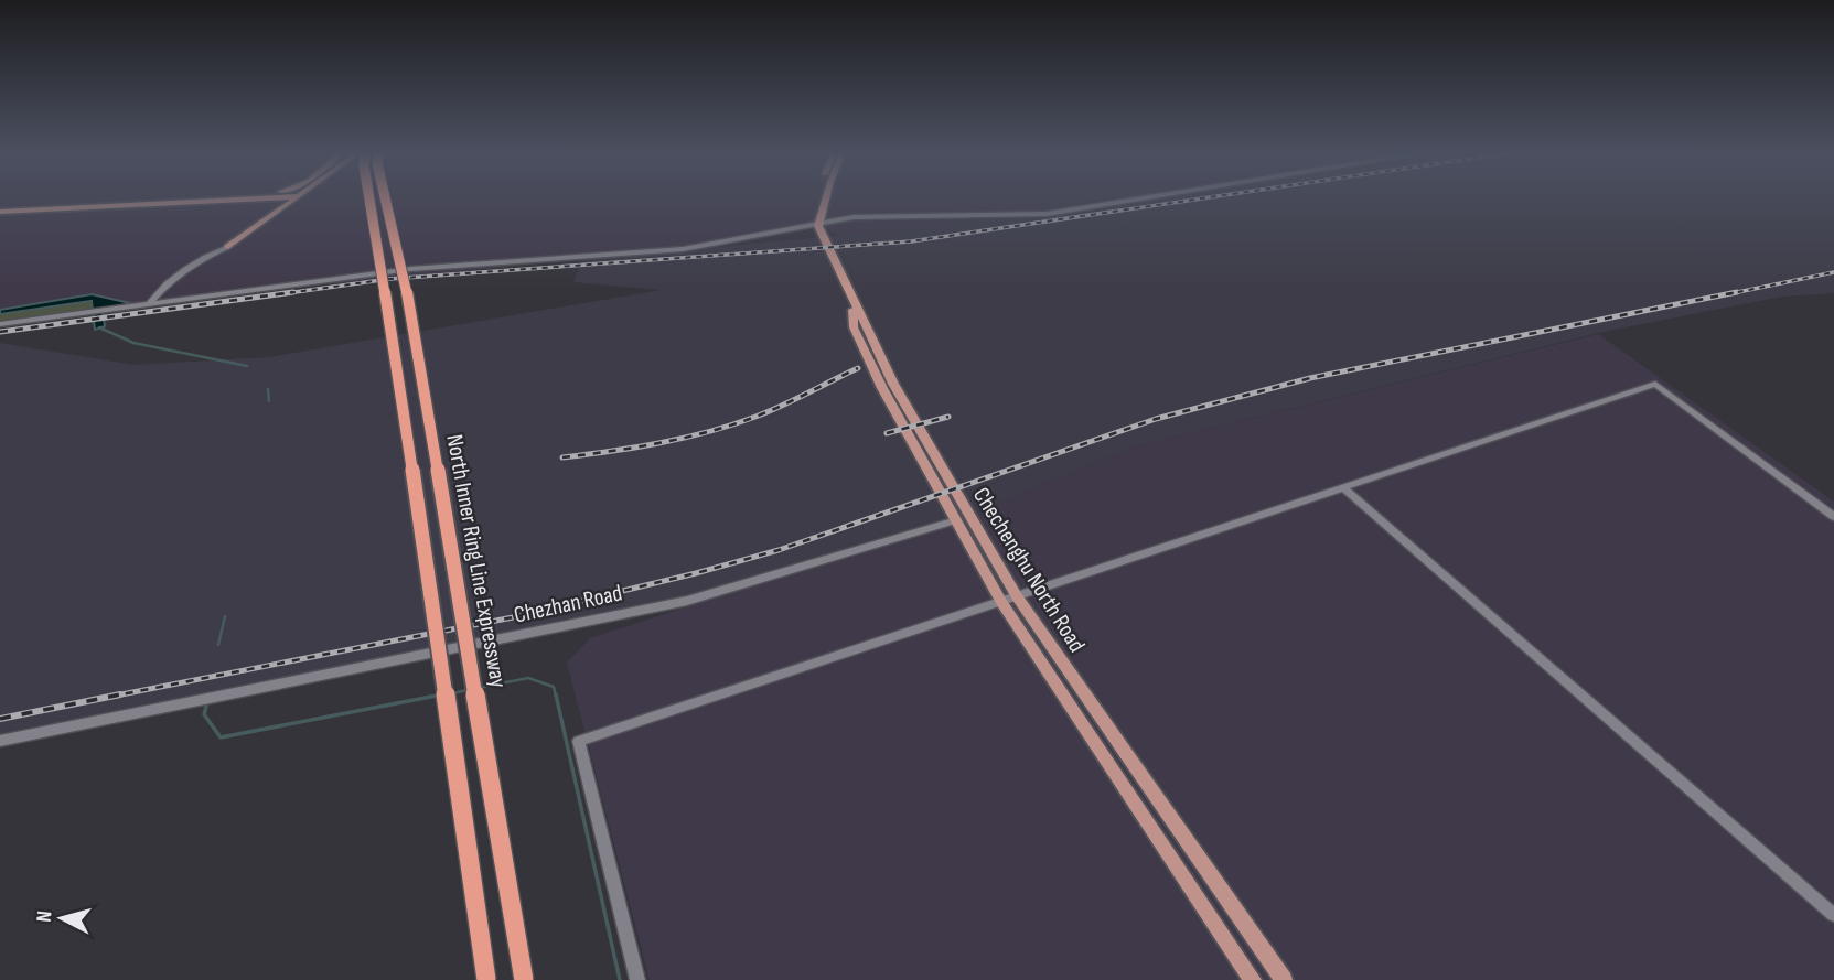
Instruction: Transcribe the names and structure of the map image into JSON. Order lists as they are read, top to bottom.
{
  "streets": {
    "highway": ["North Inner Ring Line Expressway"],
    "main road": ["Chechenghu North Road"],
    "street": ["Chezhan Road"]
  },
  "crossings": [
    ["Chechenghu North Road", "Chezhan Road"]
  ],
  "north": "left"
}
